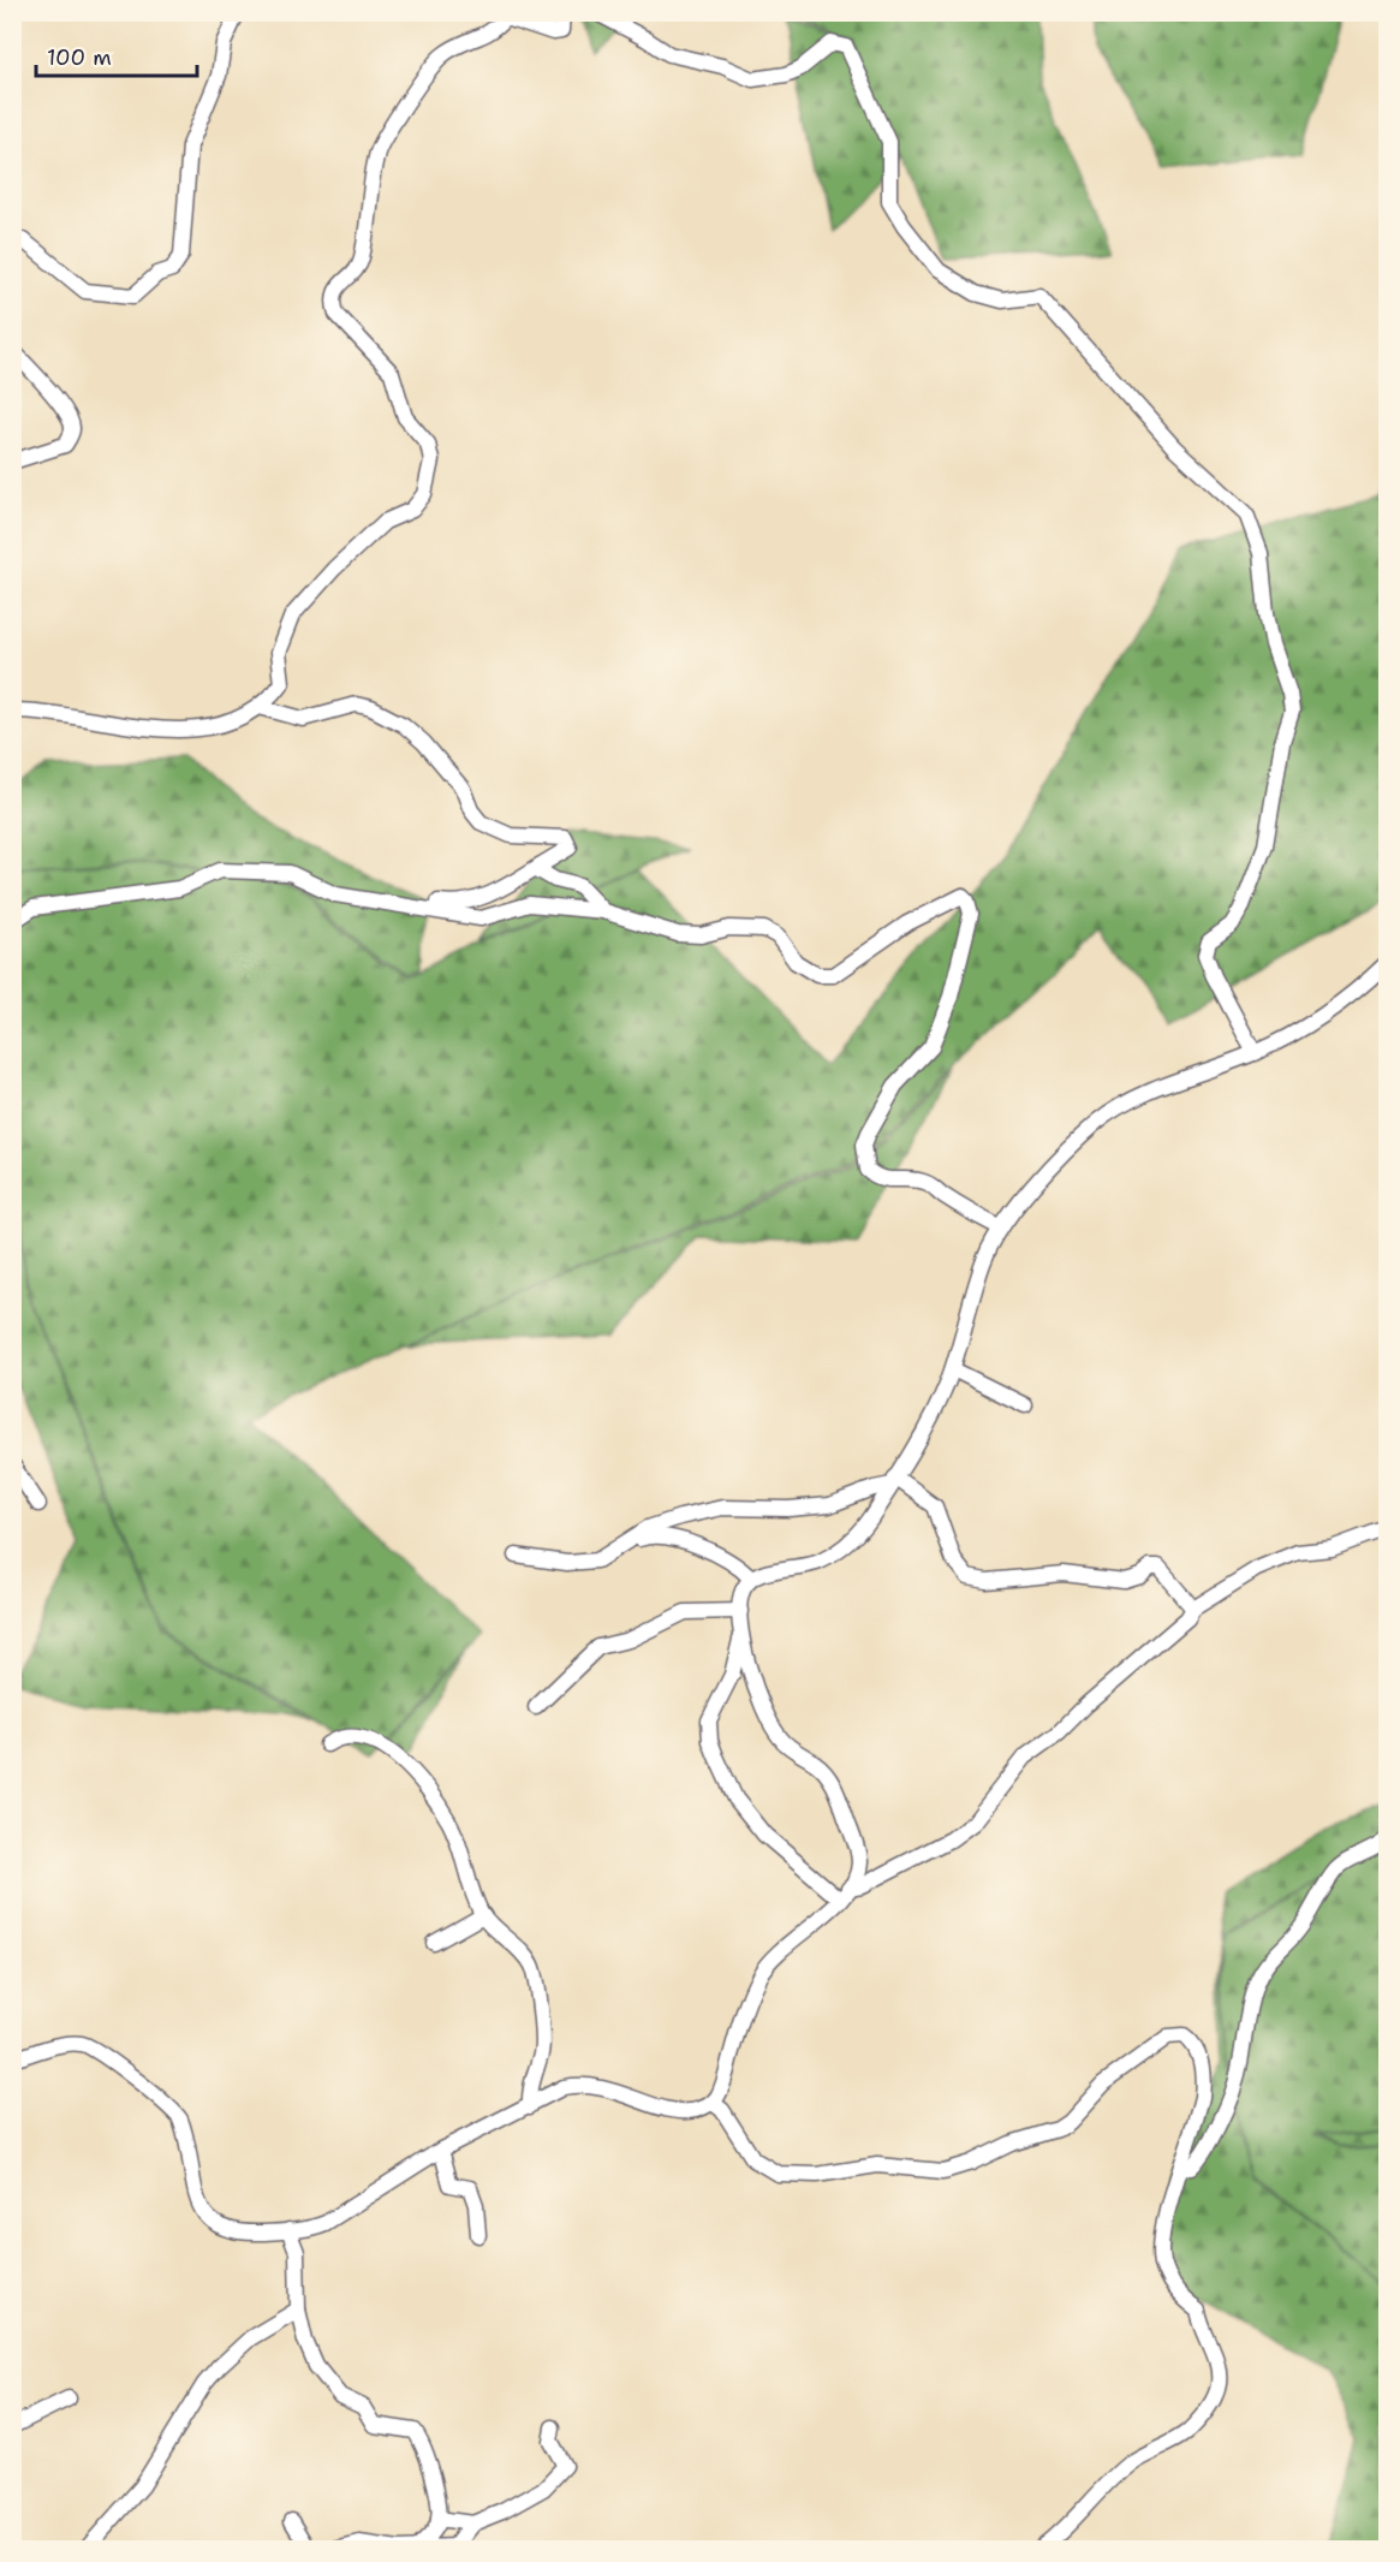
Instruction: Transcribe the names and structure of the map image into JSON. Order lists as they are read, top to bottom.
{
  "scale_bar": "100 m"
}
